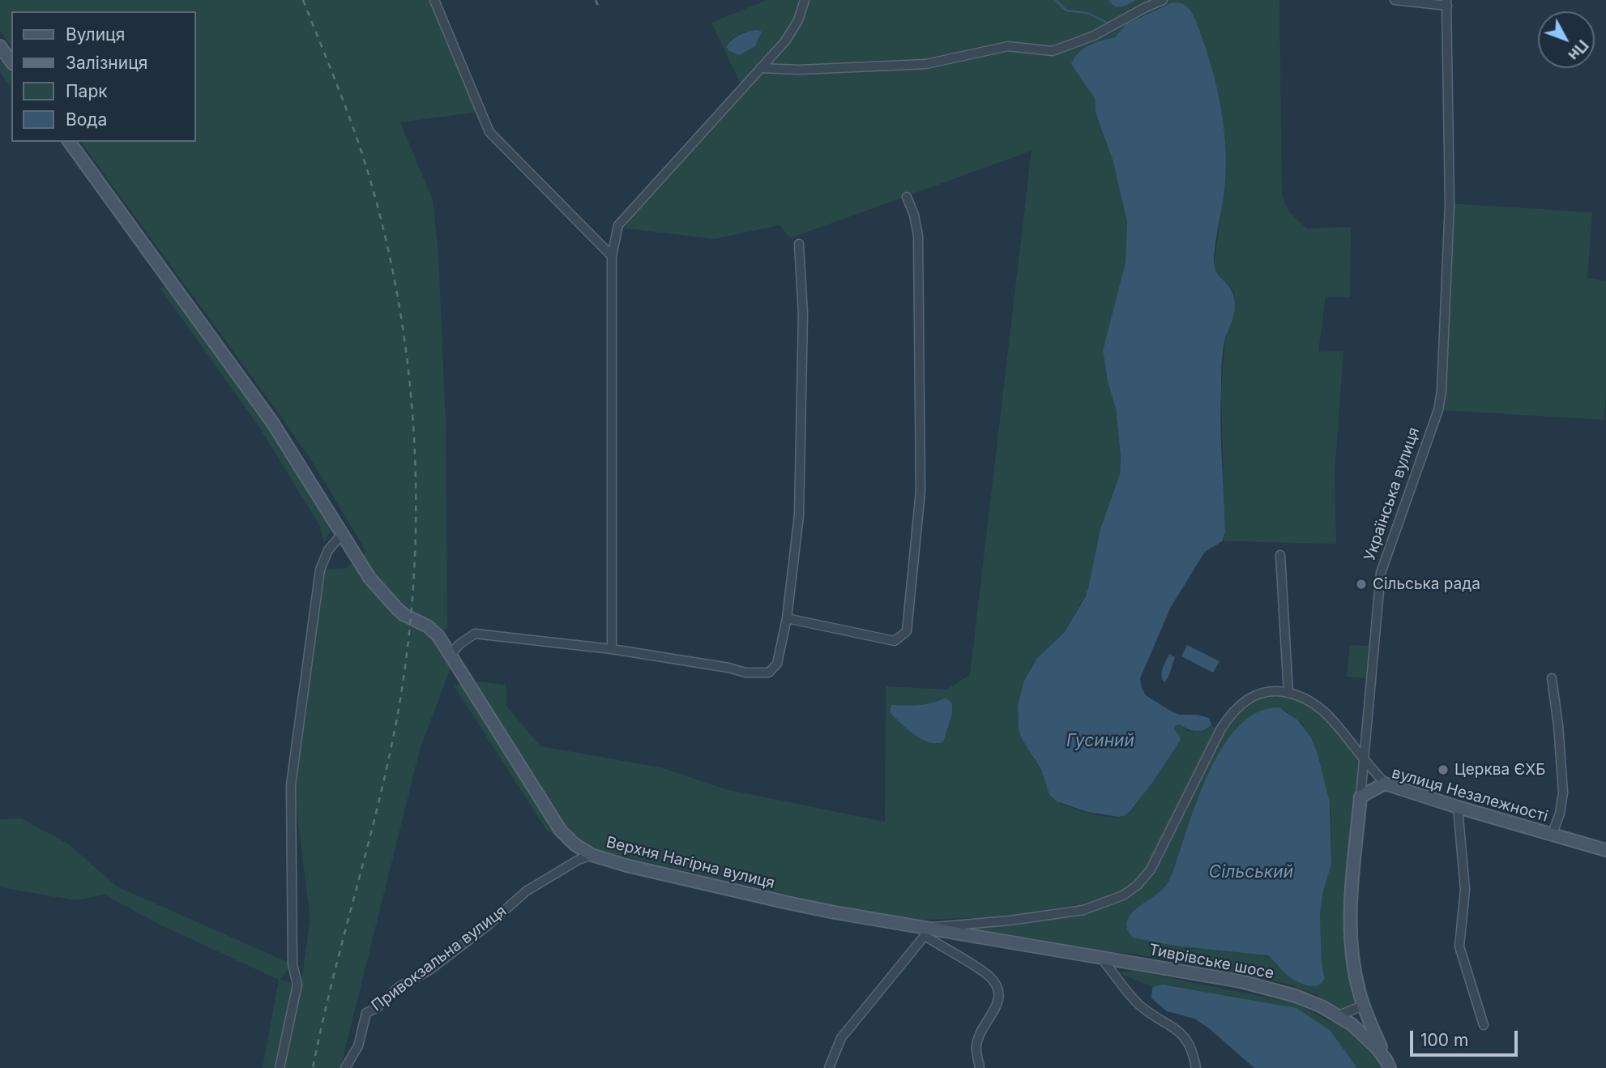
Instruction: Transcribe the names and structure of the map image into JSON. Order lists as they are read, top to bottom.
{
  "streets": {
    "main road": [
      "Українська вулиця",
      "вулиця Незалежності",
      "Верхня Нагірна вулиця",
      "Тиврівське шосе"
    ],
    "street": ["Привокзальна вулиця"]
  },
  "crossings": [
    ["Українська вулиця", "вулиця Незалежності"],
    ["Українська вулиця", "Тиврівське шосе"],
    ["Верхня Нагірна вулиця", "Привокзальна вулиця"],
    ["Верхня Нагірна вулиця", "Тиврівське шосе"]
  ],
  "water": ["Гусиний", "Сільський"],
  "places": ["Сільська рада", "Церква ЄХБ"],
  "legend": [
    "Вулиця",
    "Залізниця",
    "Парк",
    "Вода"
  ],
  "scale_bar": "100 m",
  "north": "bottom right"
}
